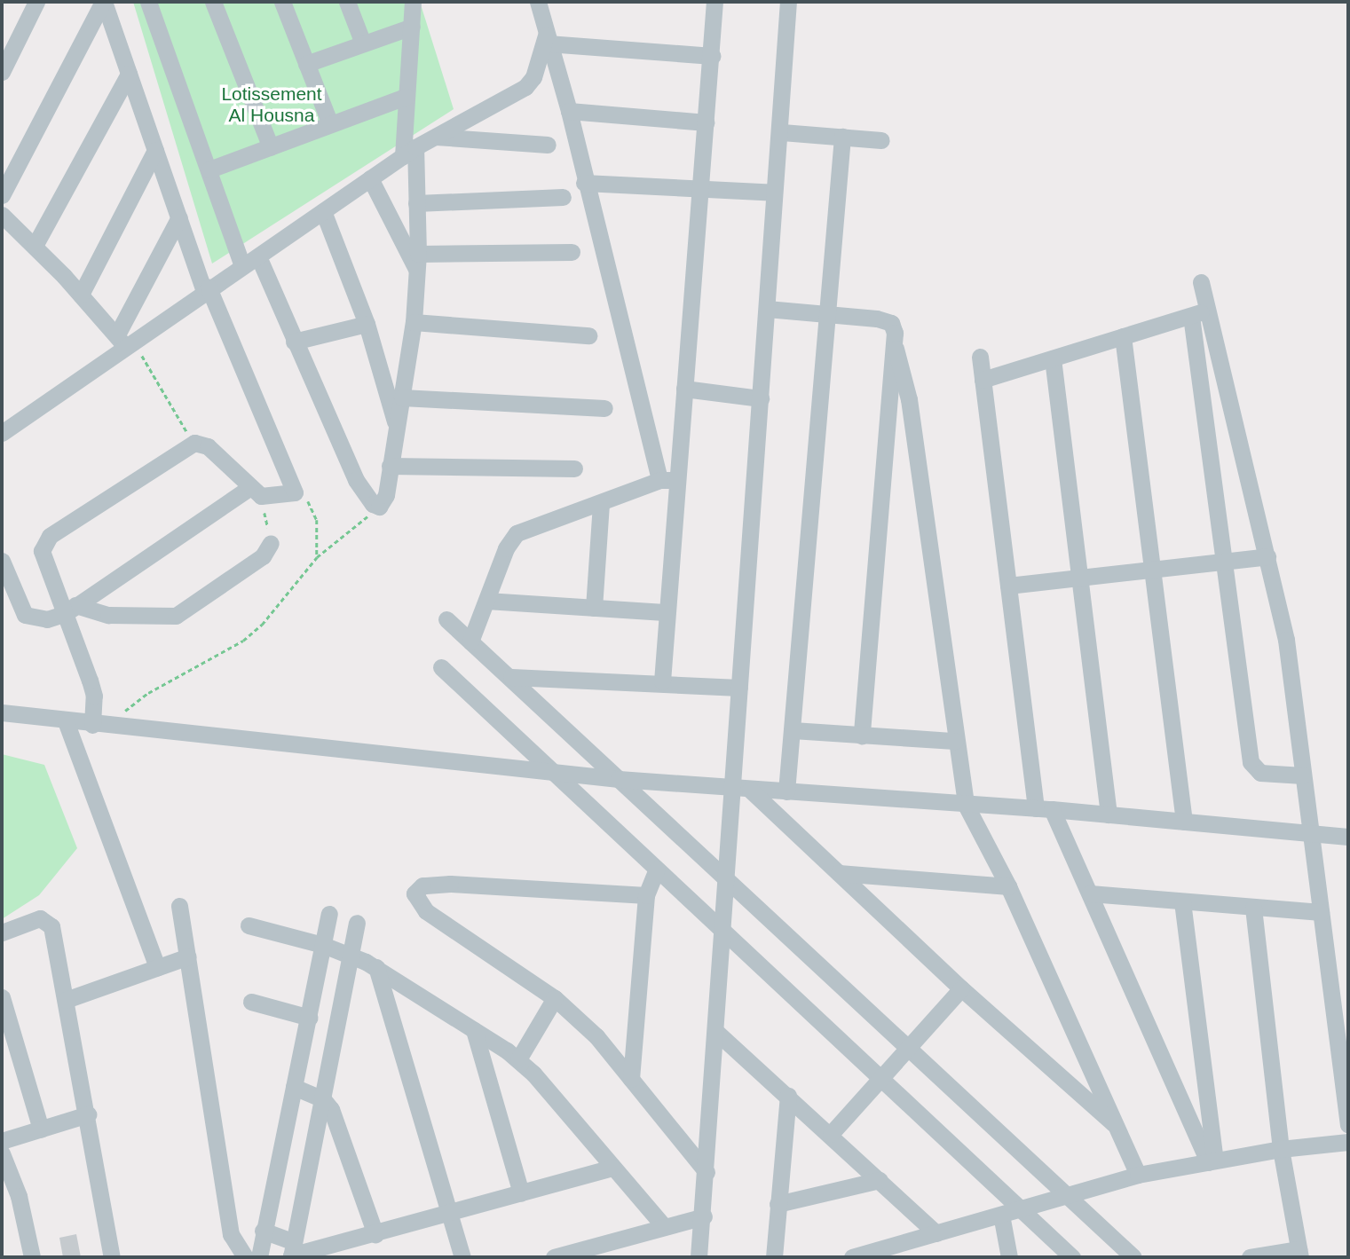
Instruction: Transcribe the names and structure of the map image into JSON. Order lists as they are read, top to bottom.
{
  "parks": ["Lotissement Al Housna"]
}
